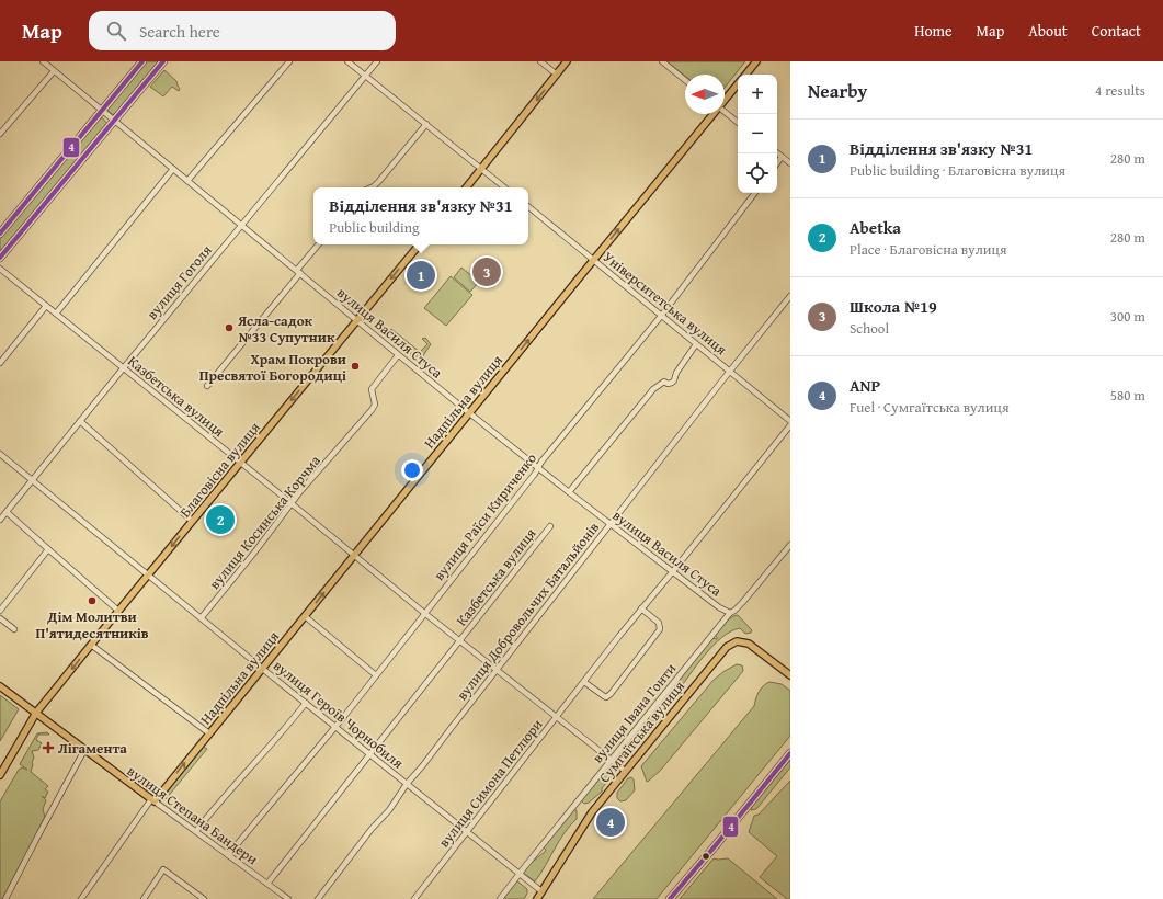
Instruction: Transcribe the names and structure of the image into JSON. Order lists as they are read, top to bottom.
{
  "streets": {
    "main road": [
      "Надпільна вулиця",
      "Благовісна вулиця",
      "Сумгаїтська вулиця",
      "вулиця Степана Бандери"
    ],
    "street": [
      "вулиця Гоголя",
      "Університетська вулиця",
      "вулиця Василя Стуса",
      "Казбетська вулиця",
      "вулиця Раїси Кириченко",
      "вулиця Косинська Корчма",
      "вулиця Добровольчих Батальйонів",
      "вулиця Івана Гонти",
      "вулиця Героїв Чорнобиля",
      "вулиця Симона Петлюри"
    ]
  },
  "crossings": [
    ["вулиця Гоголя", "вулиця Василя Стуса"],
    ["вулиця Гоголя", "Казбетська вулиця"],
    ["вулиця Гоголя", "вулиця Героїв Чорнобиля"],
    ["Університетська вулиця", "Надпільна вулиця"],
    ["Університетська вулиця", "вулиця Раїси Кириченко"],
    ["Університетська вулиця", "вулиця Добровольчих Батальйонів"],
    ["вулиця Василя Стуса", "Надпільна вулиця"],
    ["вулиця Василя Стуса", "Благовісна вулиця"],
    ["вулиця Василя Стуса", "вулиця Раїси Кириченко"],
    ["вулиця Василя Стуса", "вулиця Косинська Корчма"],
    ["вулиця Василя Стуса", "вулиця Добровольчих Батальйонів"],
    ["вулиця Василя Стуса", "вулиця Івана Гонти"],
    ["вулиця Василя Стуса", "вулиця Симона Петлюри"],
    ["Казбетська вулиця", "Надпільна вулиця"],
    ["Казбетська вулиця", "Благовісна вулиця"],
    ["Казбетська вулиця", "вулиця Раїси Кириченко"],
    ["Казбетська вулиця", "вулиця Косинська Корчма"],
    ["Казбетська вулиця", "вулиця Добровольчих Батальйонів"],
    ["Казбетська вулиця", "вулиця Івана Гонти"],
    ["Казбетська вулиця", "Сумгаїтська вулиця"],
    ["Казбетська вулиця", "вулиця Симона Петлюри"],
    ["Надпільна вулиця", "вулиця Героїв Чорнобиля"],
    ["Надпільна вулиця", "вулиця Степана Бандери"],
    ["Благовісна вулиця", "вулиця Героїв Чорнобиля"],
    ["Благовісна вулиця", "вулиця Степана Бандери"],
    ["вулиця Раїси Кириченко", "вулиця Героїв Чорнобиля"],
    ["вулиця Раїси Кириченко", "вулиця Степана Бандери"],
    ["вулиця Косинська Корчма", "вулиця Героїв Чорнобиля"],
    ["вулиця Добровольчих Батальйонів", "вулиця Героїв Чорнобиля"],
    ["вулиця Івана Гонти", "вулиця Героїв Чорнобиля"],
    ["вулиця Героїв Чорнобиля", "Сумгаїтська вулиця"],
    ["вулиця Героїв Чорнобиля", "вулиця Симона Петлюри"]
  ],
  "one_way": ["Надпільна вулиця", "Благовісна вулиця"],
  "places": {
    "other": ["Ясла-садок №33 Супутник", "Храм Покрови Пресвятої Богородиці", "Дім Молитви П'ятидесятників"],
    "health": ["Лігамента"]
  },
  "lines": ["transit line 4"],
  "north": "left",
  "page": {
    "header": "Map",
    "search": "Search here",
    "nav": [
      "Home",
      "Map",
      "About",
      "Contact"
    ],
    "heading": ["Nearby", "4 results"],
    "map_buttons": ["+", "−"],
    "list": [
      {
        "mark": "1",
        "name": "Відділення зв'язку №31",
        "note": "Public building · Благовісна вулиця",
        "value": "280 m"
      },
      {
        "mark": "2",
        "name": "Abetka",
        "note": "Place · Благовісна вулиця",
        "value": "280 m"
      },
      {
        "mark": "3",
        "name": "Школа №19",
        "note": "School",
        "value": "300 m"
      },
      {
        "mark": "4",
        "name": "ANP",
        "note": "Fuel · Сумгаїтська вулиця",
        "value": "580 m"
      }
    ],
    "popup": ["Відділення зв'язку №31", "Public building"],
    "pins": [
      "3",
      "1",
      "2",
      "4"
    ]
  }
}
